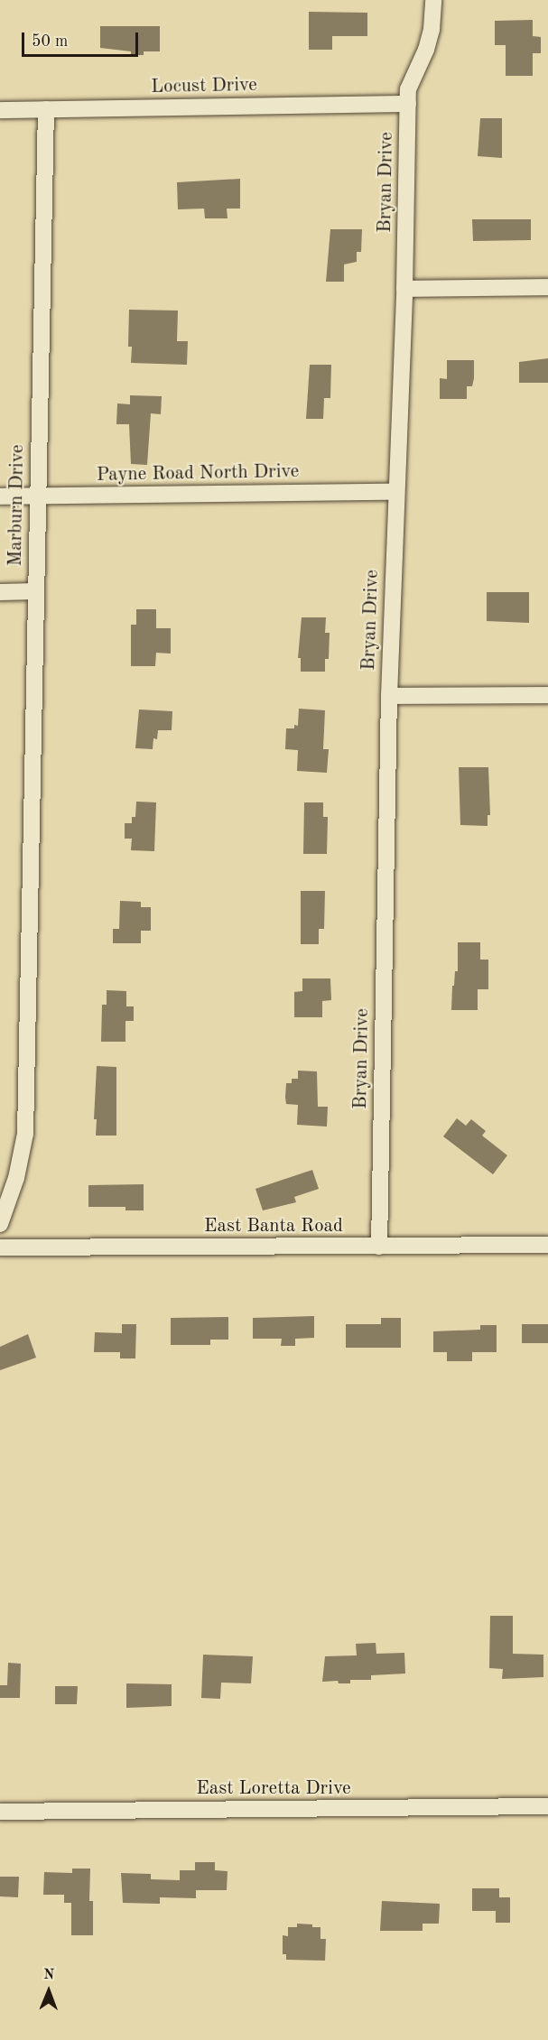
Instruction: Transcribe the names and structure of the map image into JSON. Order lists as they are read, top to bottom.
{
  "streets": {
    "street": [
      "Locust Drive",
      "Bryan Drive",
      "Payne Road North Drive",
      "Marburn Drive",
      "East Banta Road",
      "East Loretta Drive"
    ]
  },
  "crossings": [
    ["Locust Drive", "Bryan Drive"],
    ["Locust Drive", "Marburn Drive"],
    ["Bryan Drive", "Payne Road North Drive"],
    ["Bryan Drive", "East Banta Road"],
    ["Payne Road North Drive", "Marburn Drive"]
  ],
  "scale_bar": "50 m",
  "north": "top"
}
